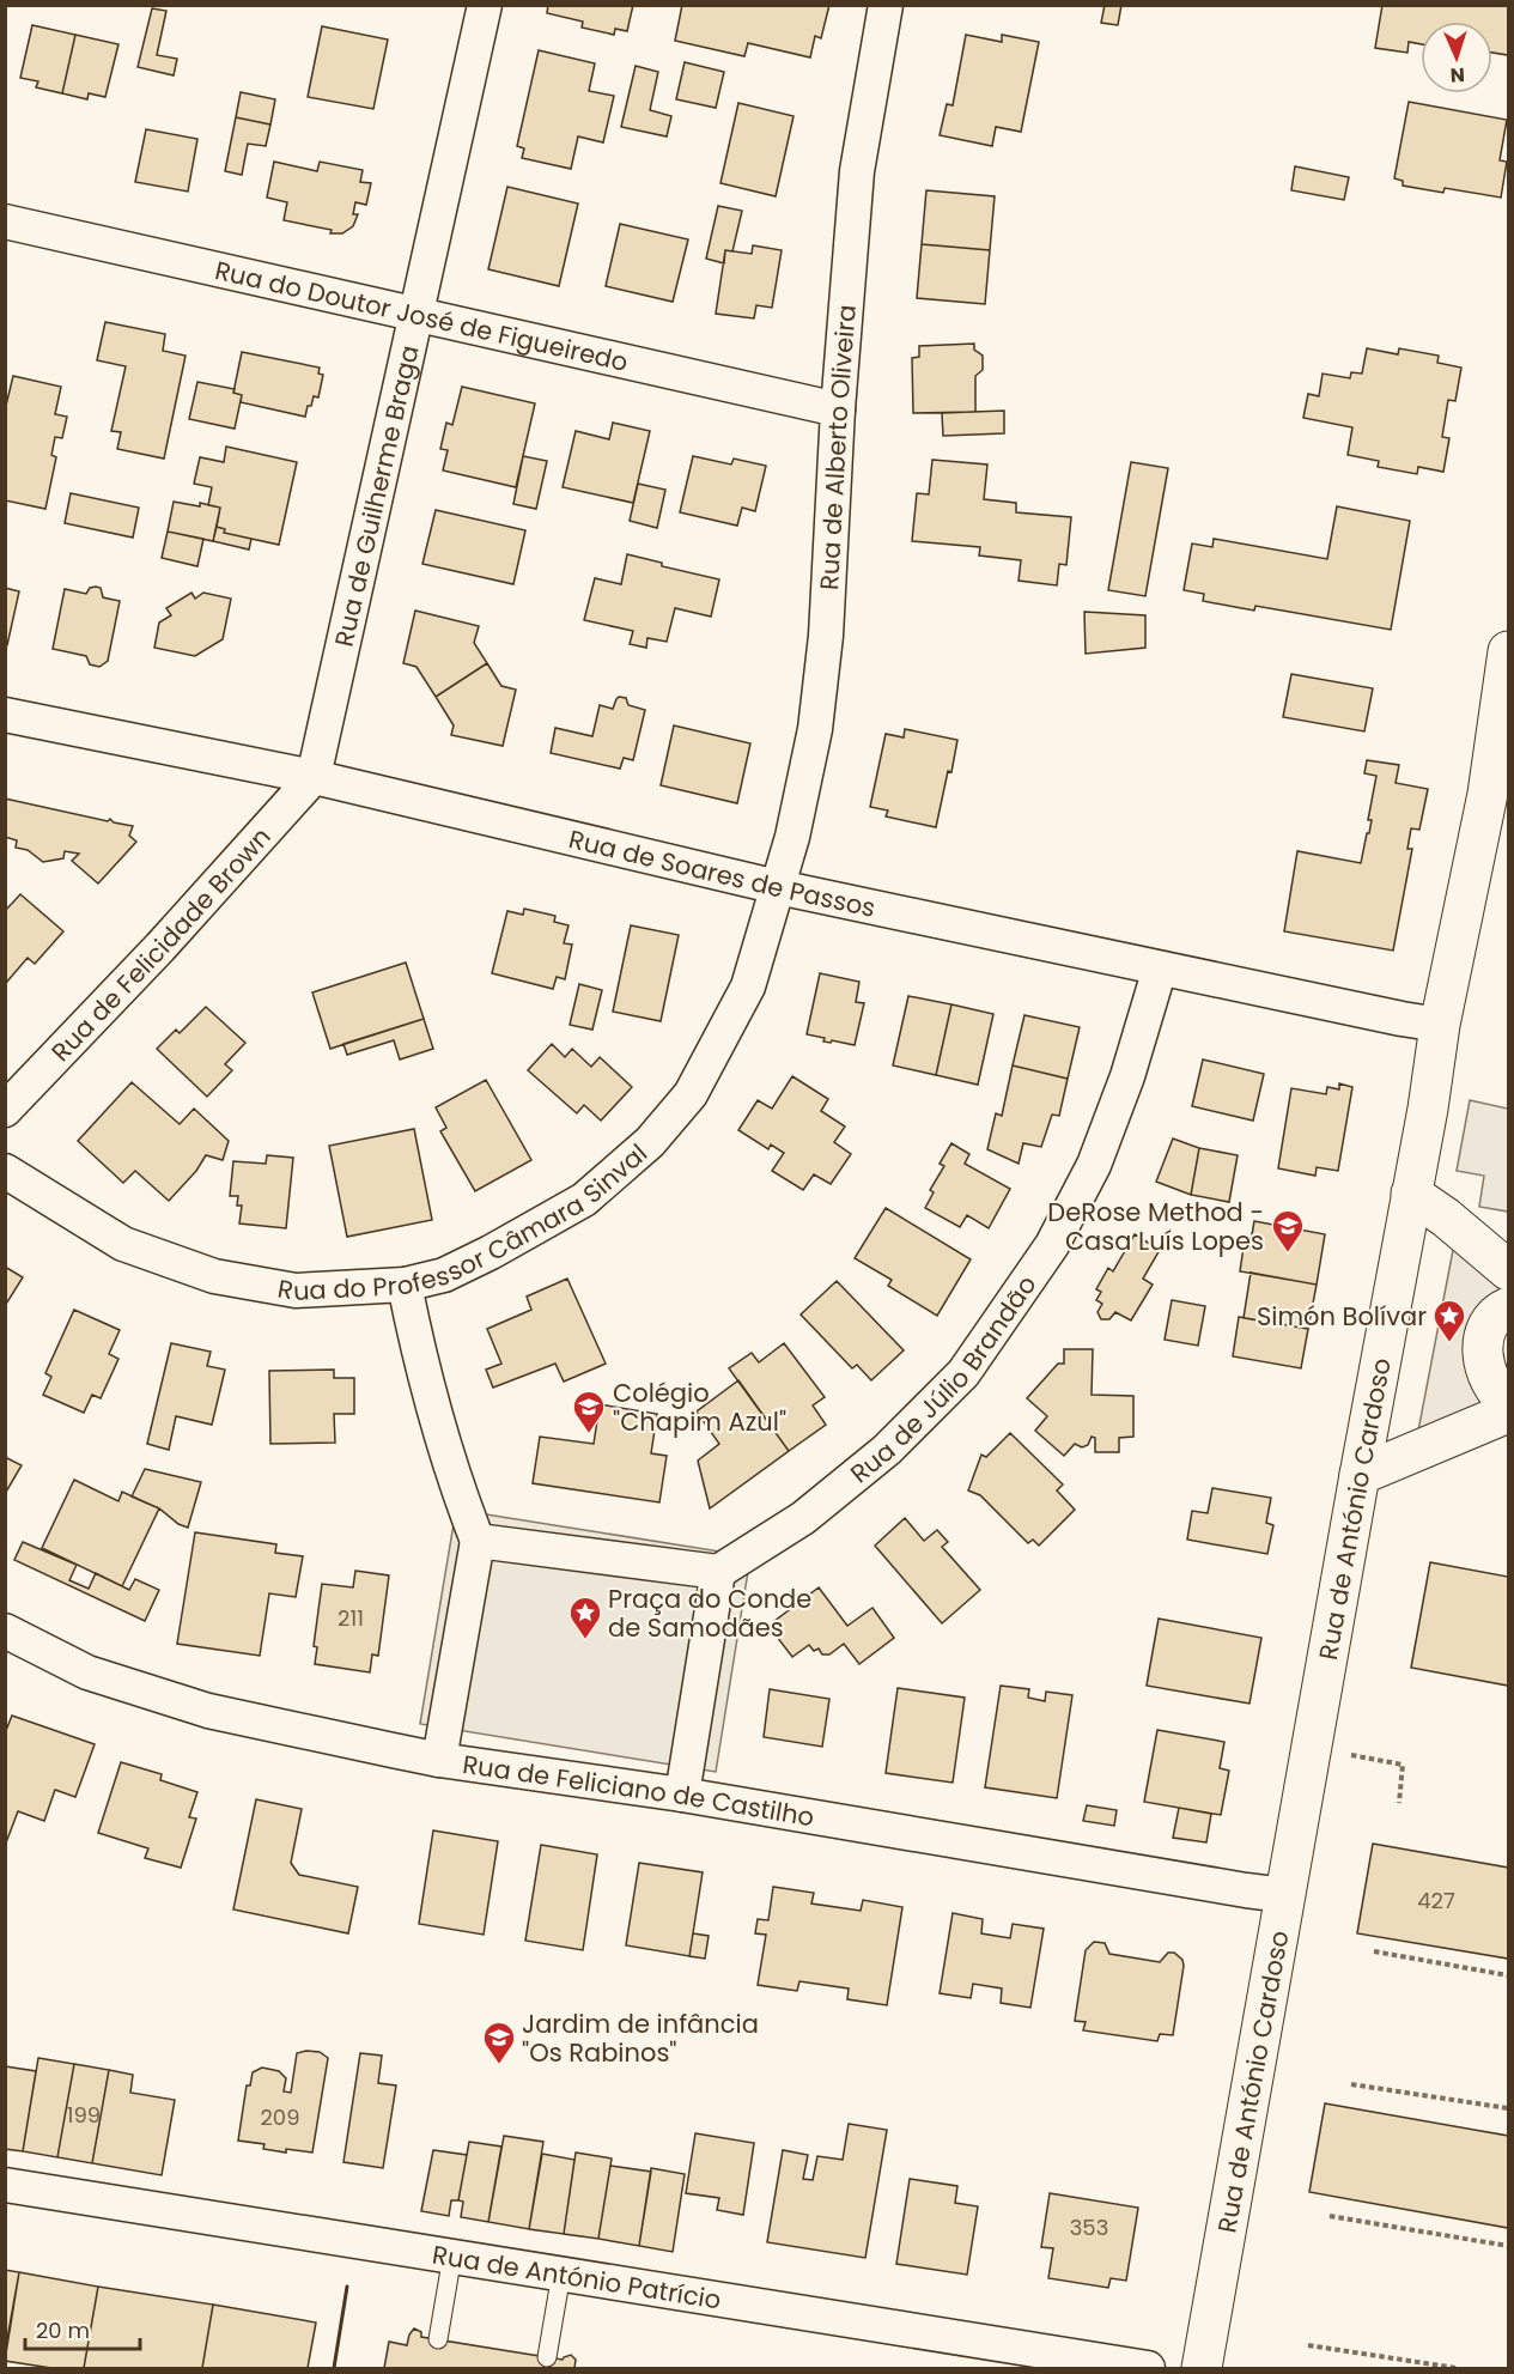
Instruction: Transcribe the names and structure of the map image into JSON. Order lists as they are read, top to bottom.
{
  "streets": {
    "street": [
      "Rua do Doutor José de Figueiredo",
      "Rua de Alberto Oliveira",
      "Rua de Guilherme Braga",
      "Rua de Soares de Passos",
      "Rua de Felicidade Brown",
      "Rua do Professor Câmara Sinval",
      "Rua de Júlio Brandão",
      "Rua de António Cardoso",
      "Rua de Feliciano de Castilho",
      "Rua de António Patrício"
    ]
  },
  "crossings": [
    ["Rua do Doutor José de Figueiredo", "Rua de Alberto Oliveira"],
    ["Rua do Doutor José de Figueiredo", "Rua de Guilherme Braga"],
    ["Rua de Alberto Oliveira", "Rua de Soares de Passos"],
    ["Rua de Alberto Oliveira", "Rua do Professor Câmara Sinval"],
    ["Rua de Guilherme Braga", "Rua de Soares de Passos"],
    ["Rua de Guilherme Braga", "Rua de Felicidade Brown"],
    ["Rua de Soares de Passos", "Rua de Felicidade Brown"],
    ["Rua de Soares de Passos", "Rua do Professor Câmara Sinval"],
    ["Rua de Soares de Passos", "Rua de Júlio Brandão"],
    ["Rua de Soares de Passos", "Rua de António Cardoso"],
    ["Rua de António Cardoso", "Rua de Feliciano de Castilho"]
  ],
  "places": {
    "school or university": ["DeRose Method - Casa Luís Lopes", "Colégio \"Chapim Azul\"", "Jardim de infância \"Os Rabinos\""],
    "place": ["Simón Bolívar", "Praça do Conde de Samodães"]
  },
  "house_numbers": [
    "211",
    "427",
    "199",
    "209",
    "353"
  ],
  "scale_bar": "20 m",
  "north": "bottom"
}
